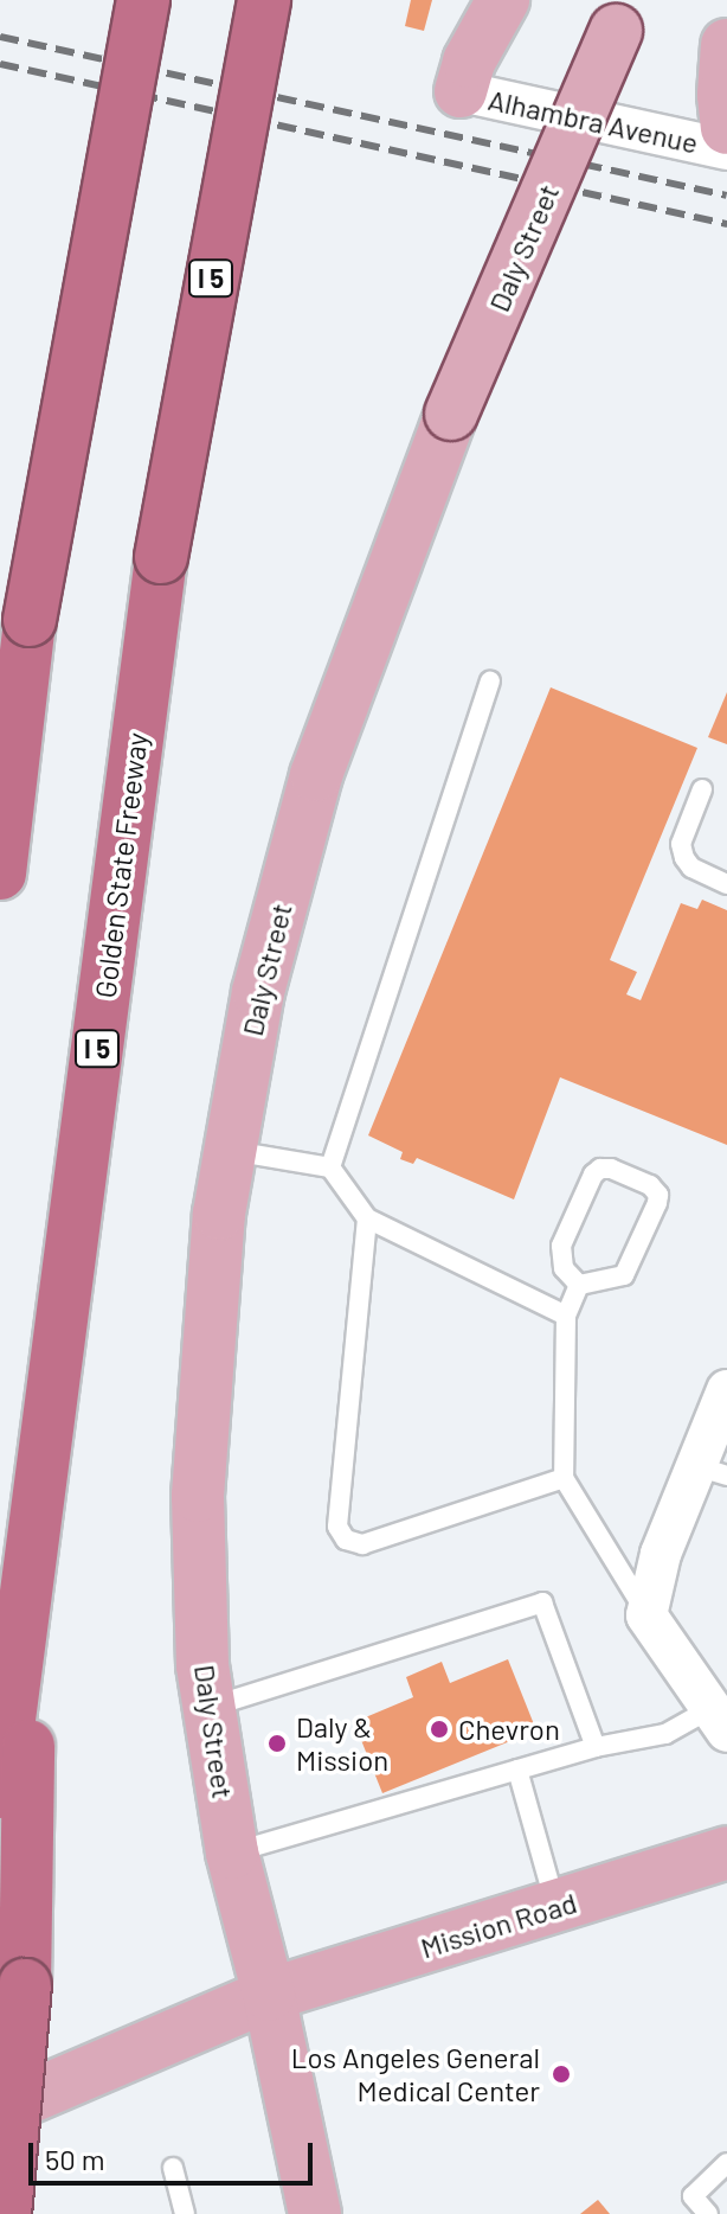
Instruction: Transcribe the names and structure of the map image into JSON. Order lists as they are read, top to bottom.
{
  "streets": {
    "highway": ["I 5", "Golden State Freeway"],
    "main road": ["Daly Street", "Mission Road"],
    "street": ["Alhambra Avenue"]
  },
  "crossings": [
    ["Daly Street", "Mission Road"]
  ],
  "places": ["Chevron", "Daly & Mission", "Los Angeles General Medical Center"],
  "scale_bar": "50 m"
}
